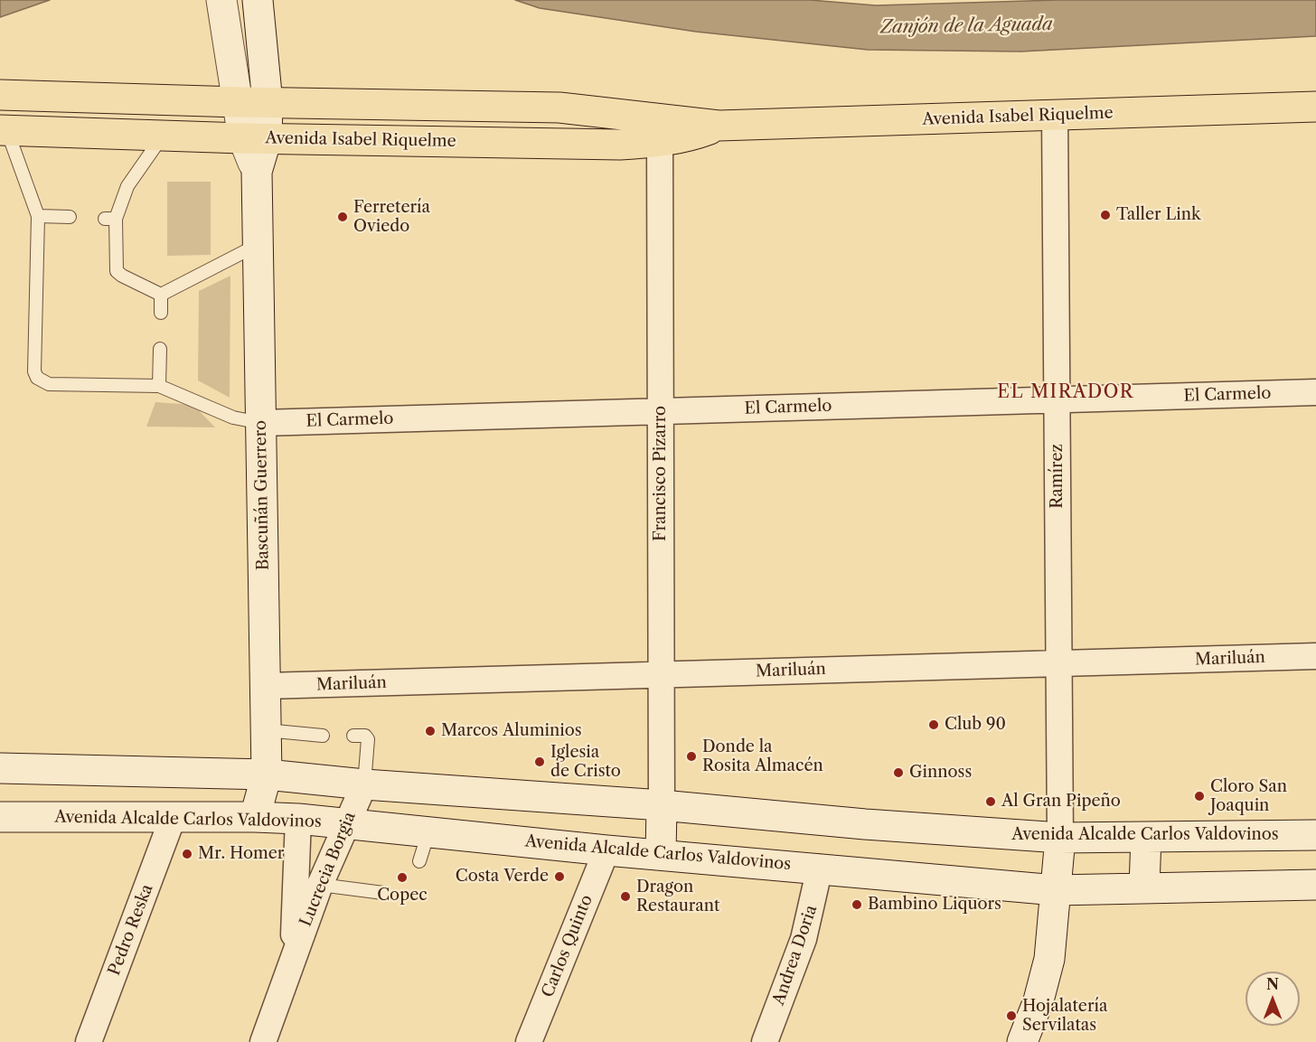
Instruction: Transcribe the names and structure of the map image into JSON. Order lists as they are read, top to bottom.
{
  "streets": {
    "highway": ["Avenida Isabel Riquelme"],
    "main road": ["Bascuñán Guerrero", "Avenida Alcalde Carlos Valdovinos"],
    "street": [
      "El Carmelo",
      "Francisco Pizarro",
      "Ramírez",
      "Mariluán",
      "Lucrecia Borgia",
      "Pedro Reska",
      "Carlos Quinto",
      "Andrea Doria"
    ]
  },
  "crossings": [
    ["Avenida Isabel Riquelme", "Francisco Pizarro"],
    ["Avenida Isabel Riquelme", "Ramírez"],
    ["Avenida Isabel Riquelme", "Bascuñán Guerrero"],
    ["El Carmelo", "Francisco Pizarro"],
    ["El Carmelo", "Ramírez"],
    ["El Carmelo", "Bascuñán Guerrero"],
    ["Francisco Pizarro", "Mariluán"],
    ["Francisco Pizarro", "Avenida Alcalde Carlos Valdovinos"],
    ["Ramírez", "Mariluán"],
    ["Ramírez", "Avenida Alcalde Carlos Valdovinos"],
    ["Bascuñán Guerrero", "Mariluán"],
    ["Bascuñán Guerrero", "Avenida Alcalde Carlos Valdovinos"],
    ["Avenida Alcalde Carlos Valdovinos", "Lucrecia Borgia"],
    ["Avenida Alcalde Carlos Valdovinos", "Pedro Reska"],
    ["Avenida Alcalde Carlos Valdovinos", "Carlos Quinto"],
    ["Avenida Alcalde Carlos Valdovinos", "Andrea Doria"]
  ],
  "districts": ["EL MIRADOR"],
  "water": ["Zanjón de la Aguada"],
  "places": [
    "Taller Link",
    "Ferretería Oviedo",
    "Club 90",
    "Marcos Aluminios",
    "Donde la Rosita Almacén",
    "Iglesia de Cristo",
    "Ginnoss",
    "Cloro San Joaquin",
    "Al Gran Pipeño",
    "Mr. Homer",
    "Costa Verde",
    "Copec",
    "Dragon Restaurant",
    "Bambino Liquors",
    "Hojalatería Servilatas"
  ],
  "north": "top"
}
